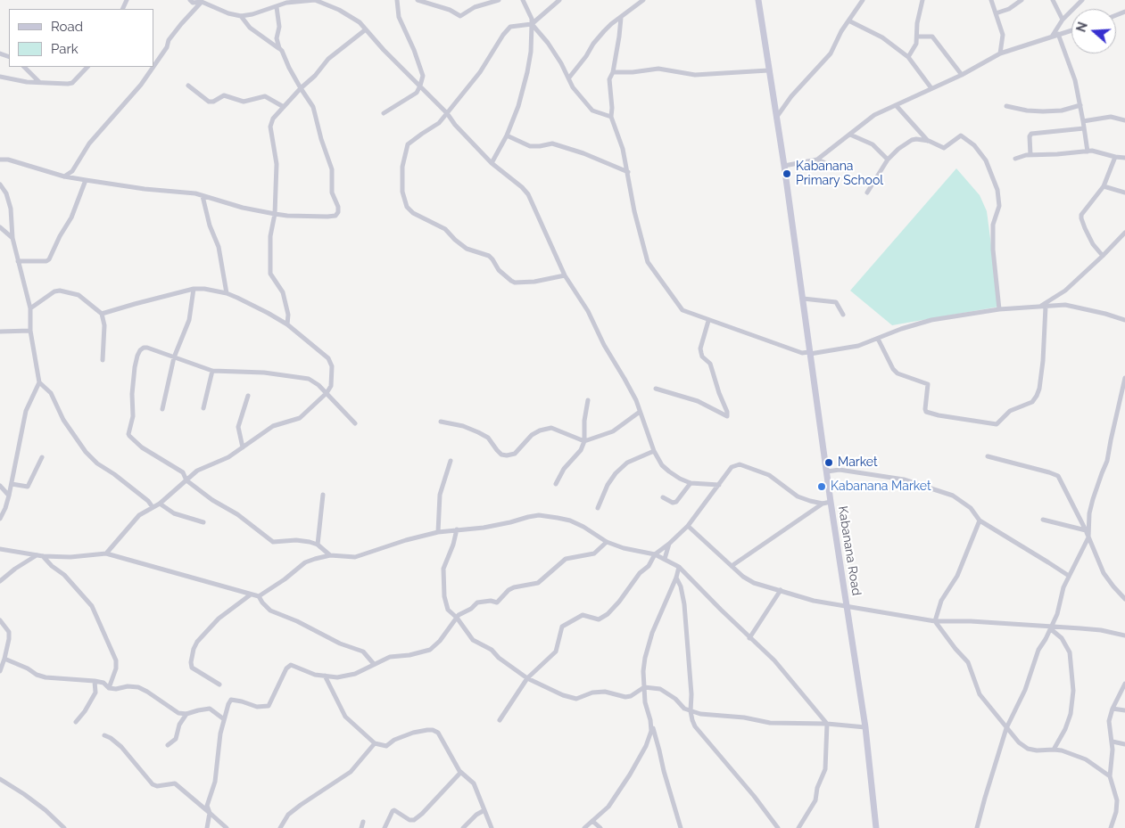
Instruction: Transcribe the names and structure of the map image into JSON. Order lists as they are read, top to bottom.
{
  "streets": {
    "street": ["Kabanana Road"]
  },
  "places": ["Kabanana Primary School", "Market", "Kabanana Market"],
  "legend": ["Road", "Park"],
  "north": "left"
}
